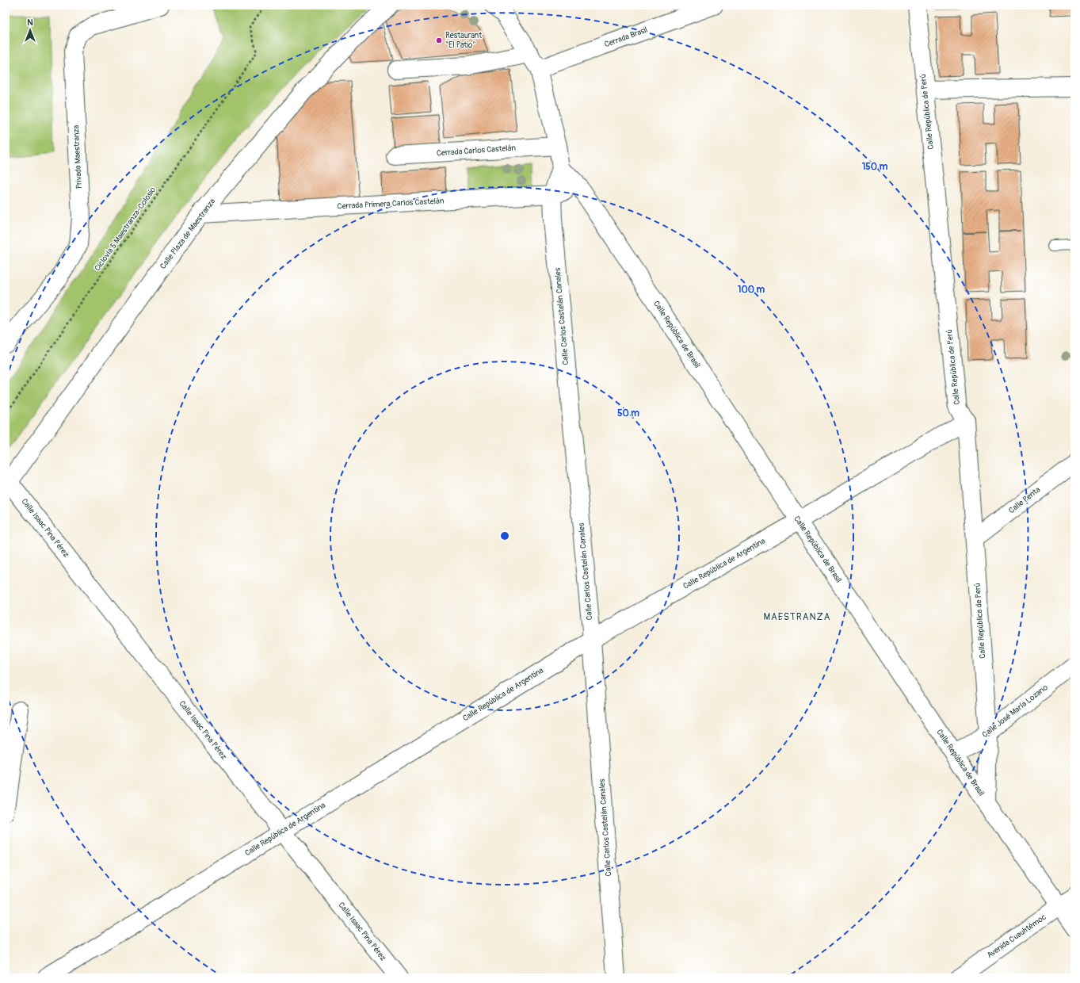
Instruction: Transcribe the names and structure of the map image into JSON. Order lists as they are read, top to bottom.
{
  "streets": {
    "street": [
      "Cerrada Brasil",
      "Calle República de Perú",
      "Cerrada Carlos Castelán",
      "Privada Maestranza",
      "Cerrada Primera Carlos Castelán",
      "Calle Plaza de Maestranza",
      "Calle Carlos Castelán Canales",
      "Calle República de Brasil",
      "Calle Penta",
      "Calle Isaac Pina Pérez",
      "Calle República de Argentina",
      "Calle José María Lozano",
      "Avenida Cuauhtémoc"
    ],
    "path": ["Ciclovía 5 Maestranza-Colosio"]
  },
  "crossings": [
    ["Cerrada Brasil", "Calle Carlos Castelán Canales"],
    ["Calle República de Perú", "Calle República de Brasil"],
    ["Calle República de Perú", "Calle Penta"],
    ["Calle República de Perú", "Calle República de Argentina"],
    ["Calle República de Perú", "Calle José María Lozano"],
    ["Cerrada Carlos Castelán", "Calle Carlos Castelán Canales"],
    ["Cerrada Primera Carlos Castelán", "Calle Plaza de Maestranza"],
    ["Cerrada Primera Carlos Castelán", "Calle Carlos Castelán Canales"],
    ["Cerrada Primera Carlos Castelán", "Calle República de Brasil"],
    ["Calle Plaza de Maestranza", "Calle Isaac Pina Pérez"],
    ["Calle Carlos Castelán Canales", "Calle República de Argentina"],
    ["Calle República de Brasil", "Calle República de Argentina"],
    ["Calle República de Brasil", "Calle José María Lozano"],
    ["Calle República de Brasil", "Avenida Cuauhtémoc"],
    ["Calle Isaac Pina Pérez", "Calle República de Argentina"]
  ],
  "districts": ["MAESTRANZA"],
  "places": ["Restaurant \"El Patio\""],
  "north": "top",
  "rings": ["150 m", "100 m", "50 m"]
}
